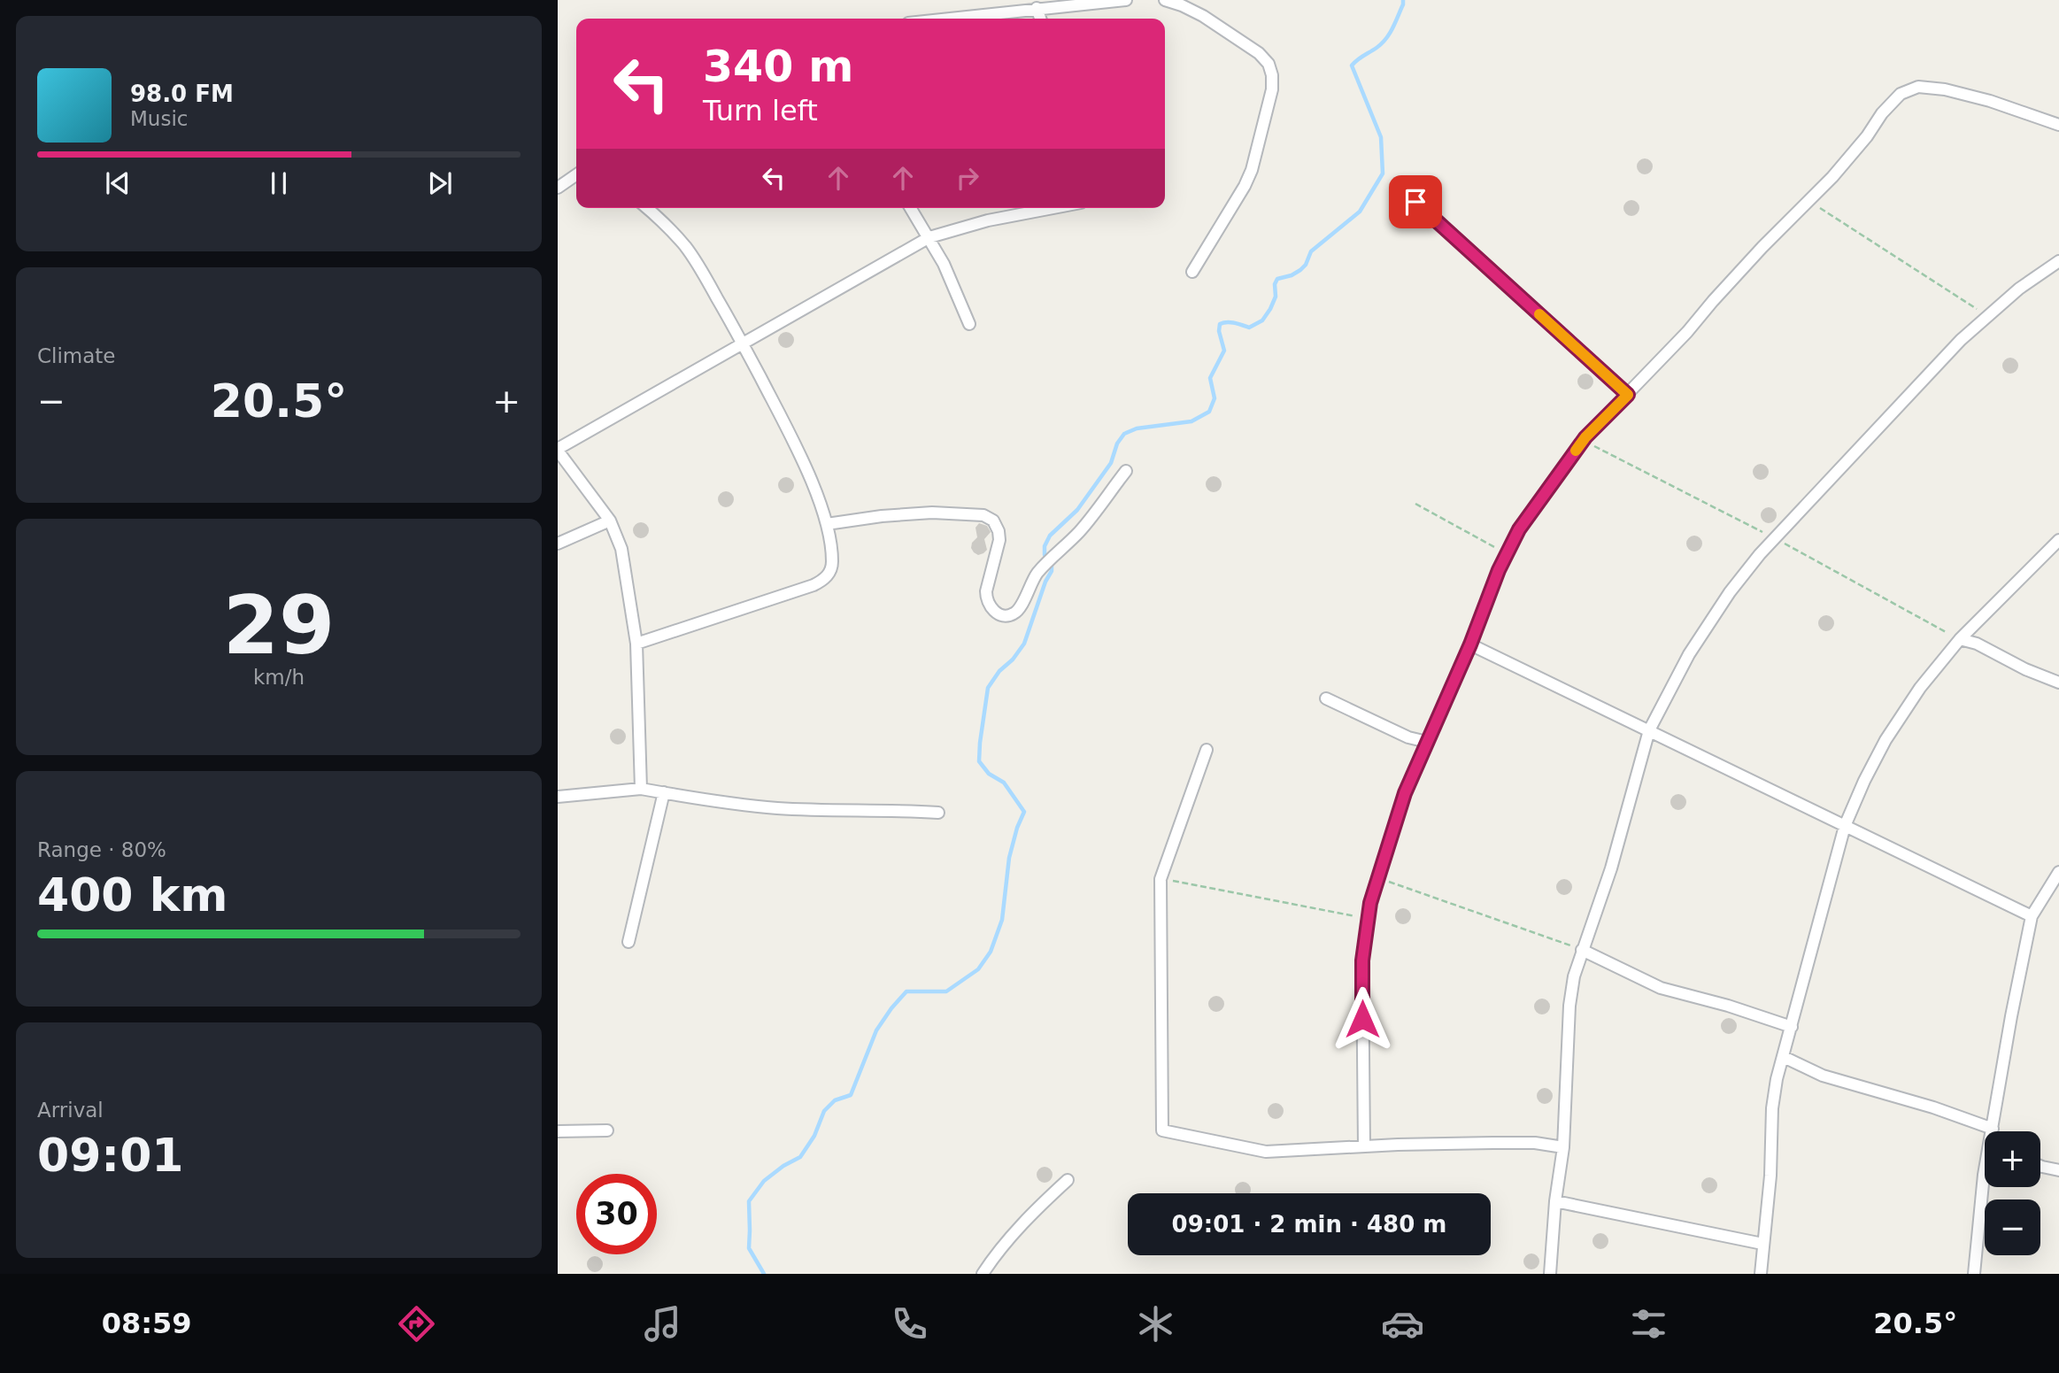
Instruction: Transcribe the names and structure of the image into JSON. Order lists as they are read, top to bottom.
{
  "page": {
    "turn": ["340 m", "Turn left"],
    "song": ["98.0 FM", "Music"],
    "tile": [
      "Climate",
      ["29", "km/h"],
      ["Range · 80%", "400 km"],
      ["Arrival", "09:01"]
    ],
    "heat": ["−", "20.5°", "+"],
    "map_buttons": ["+", "−"],
    "limit": "30",
    "trip": "09:01 · 2 min · 480 m",
    "tabs": ["08:59", "20.5°"]
  }
}
